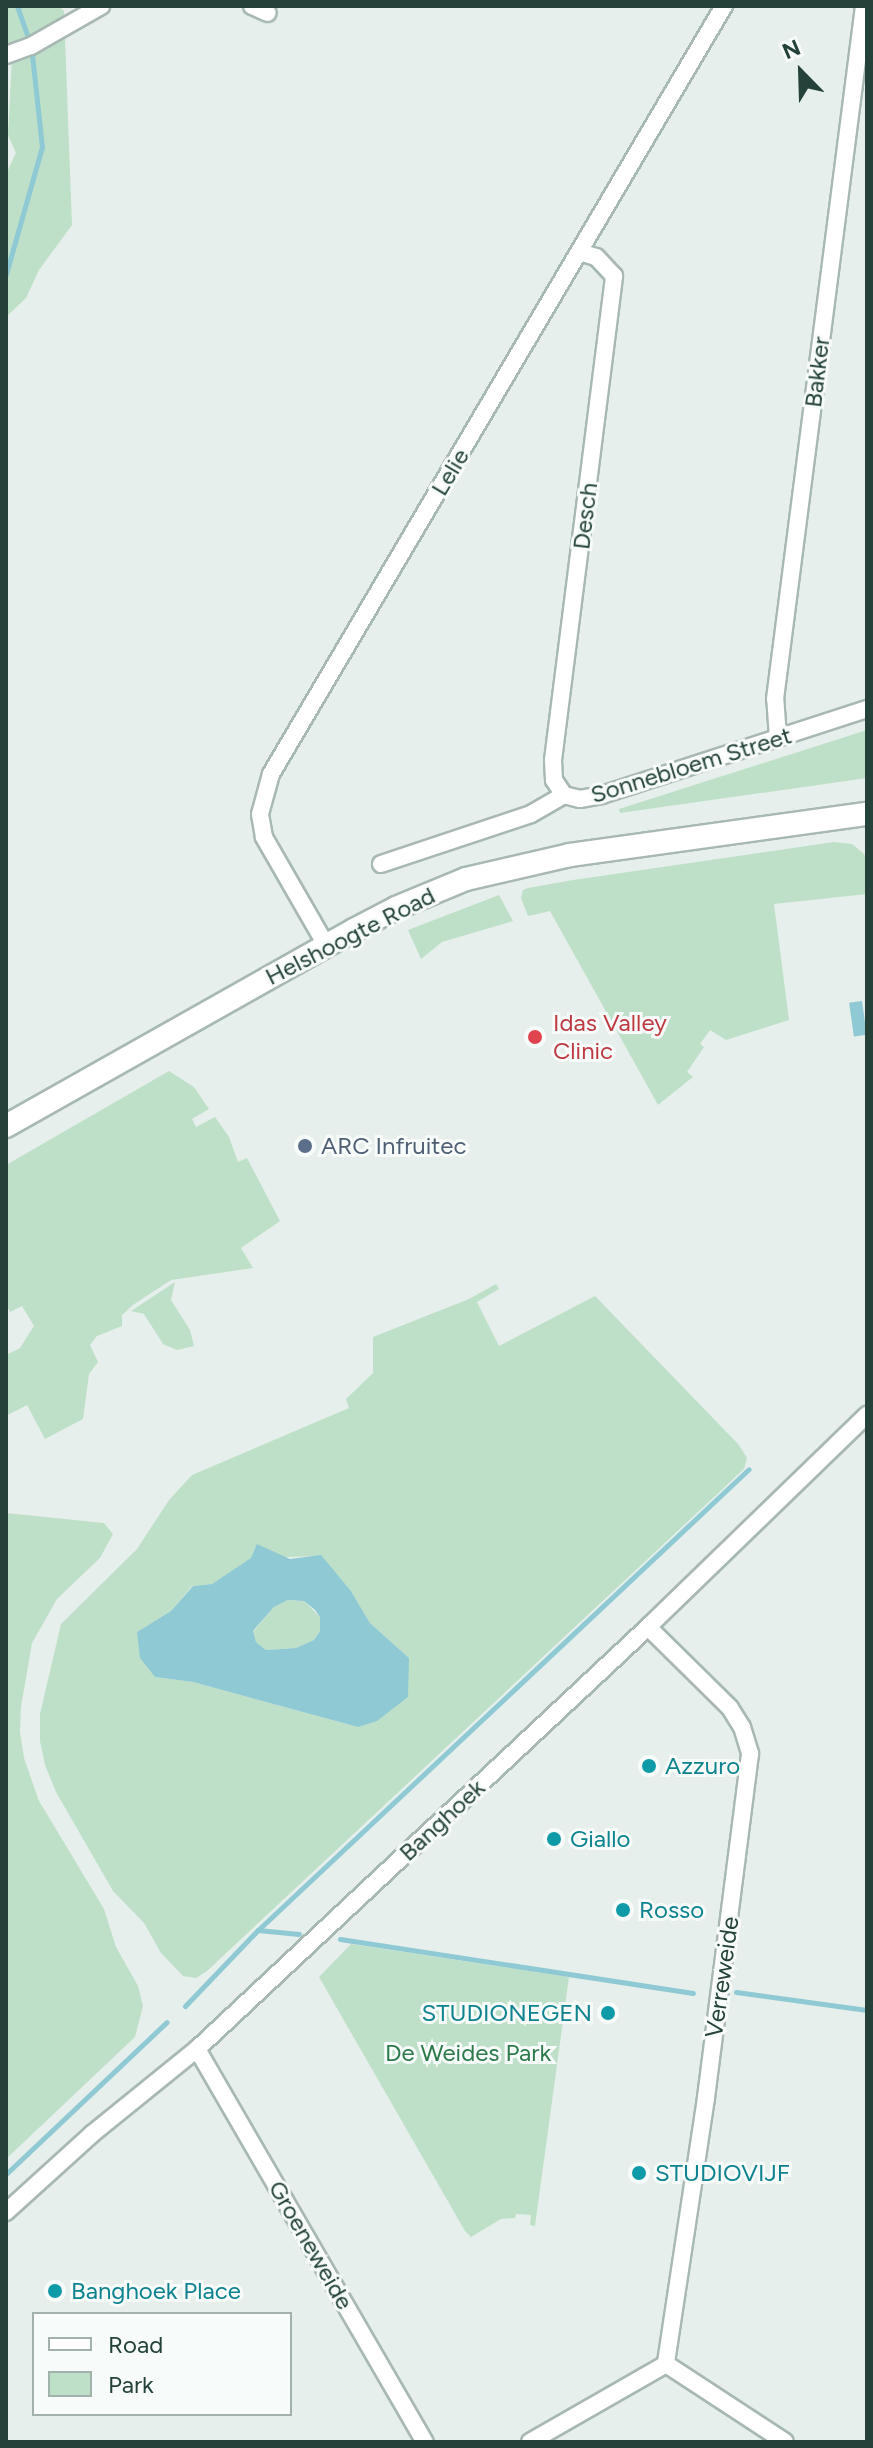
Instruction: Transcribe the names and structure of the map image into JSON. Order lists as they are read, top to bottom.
{
  "streets": {
    "main road": ["Helshoogte Road"],
    "street": [
      "Bakker",
      "Lelie",
      "Desch",
      "Sonnebloem Street",
      "Banghoek",
      "Verreweide",
      "Groeneweide"
    ]
  },
  "crossings": [
    ["Bakker", "Sonnebloem Street"],
    ["Lelie", "Desch"],
    ["Lelie", "Helshoogte Road"],
    ["Desch", "Sonnebloem Street"],
    ["Banghoek", "Verreweide"],
    ["Banghoek", "Groeneweide"]
  ],
  "parks": ["De Weides Park"],
  "places": [
    "Idas Valley Clinic",
    "ARC Infruitec",
    "Azzuro",
    "Giallo",
    "Rosso",
    "STUDIONEGEN",
    "STUDIOVIJF",
    "Banghoek Place"
  ],
  "legend": ["Road", "Park"],
  "north": "top left"
}
